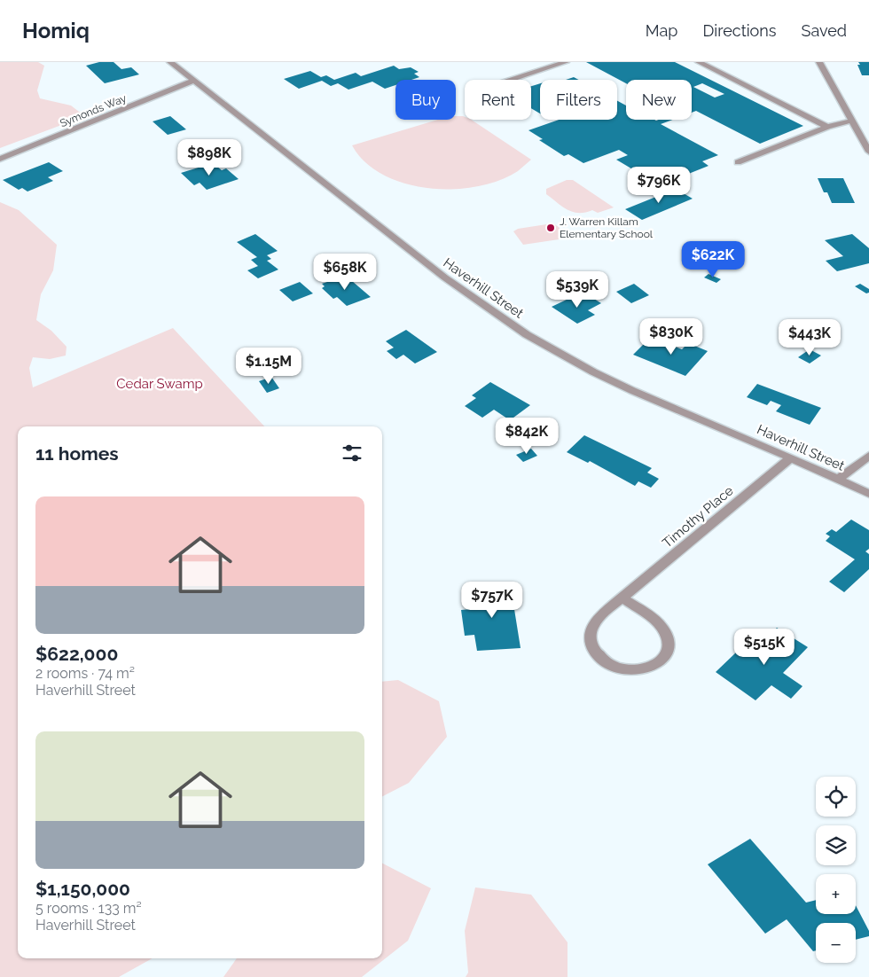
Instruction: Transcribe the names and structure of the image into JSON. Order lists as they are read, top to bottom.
{
  "streets": {
    "street": ["Symonds Way", "Haverhill Street", "Timothy Place"]
  },
  "crossings": [
    ["Symonds Way", "Haverhill Street"],
    ["Haverhill Street", "Timothy Place"]
  ],
  "parks": ["Cedar Swamp"],
  "places": ["J. Warren Killam Elementary School"],
  "page": {
    "header": "Homiq",
    "nav": ["Map", "Directions", "Saved"],
    "chip": [
      "Buy",
      "Rent",
      "Filters",
      "New"
    ],
    "price": [
      "$898K",
      "$796K",
      "$622K",
      "$658K",
      "$539K",
      "$830K",
      "$443K",
      "$1.15M",
      "$842K",
      "$757K",
      "$515K"
    ],
    "heading": "11 homes",
    "list": [
      {
        "name": "$622,000",
        "note": "2 rooms · 74 m² · Haverhill Street"
      },
      {
        "name": "$1,150,000",
        "note": "5 rooms · 133 m² · Haverhill Street"
      }
    ],
    "map_buttons": ["+", "−"]
  }
}
